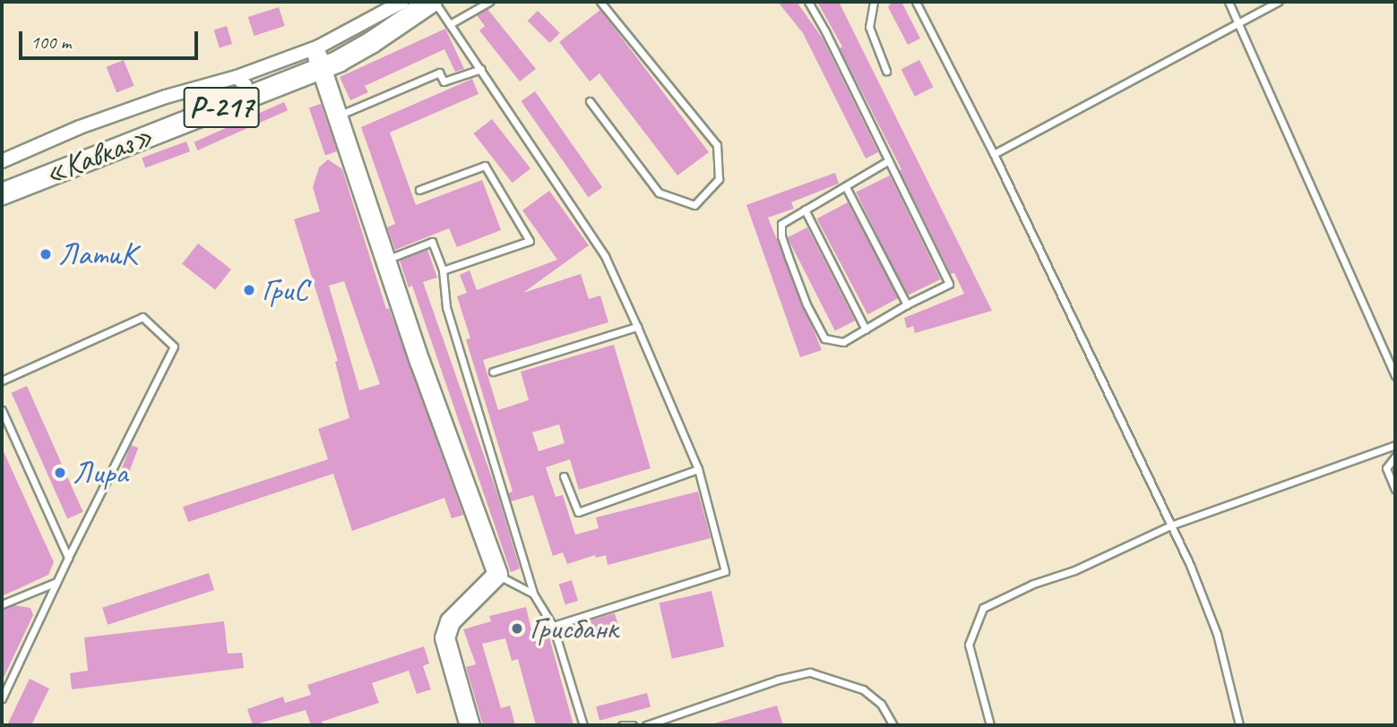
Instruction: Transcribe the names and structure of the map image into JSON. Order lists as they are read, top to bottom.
{
  "streets": {
    "main road": ["Р-217", "«Кавказ»"]
  },
  "places": [
    "ЛатиК",
    "ГриС",
    "Лира",
    "Грисбанк"
  ],
  "scale_bar": "100 m"
}
